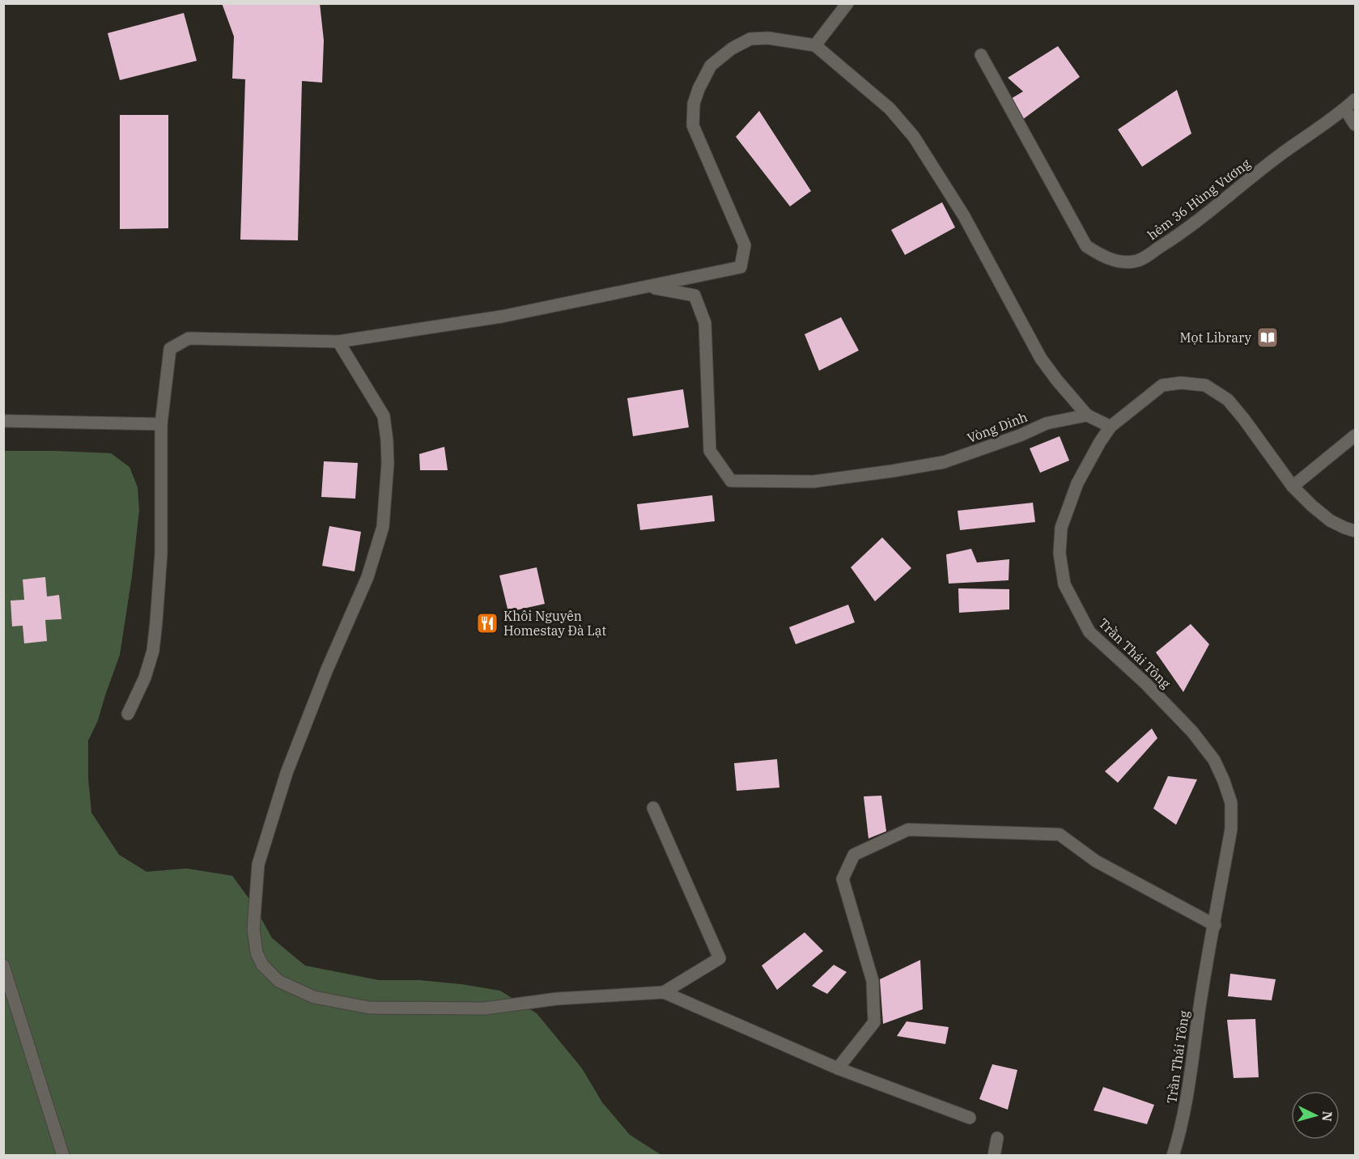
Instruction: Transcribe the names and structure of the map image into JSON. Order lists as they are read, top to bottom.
{
  "streets": {
    "street": ["hẻm 36 Hùng Vương", "Vòng Dinh", "Trần Thái Tông"]
  },
  "places": {
    "library": ["Mọt Library"],
    "restaurant": ["Khôi Nguyên Homestay Đà Lạt"]
  },
  "north": "right"
}
